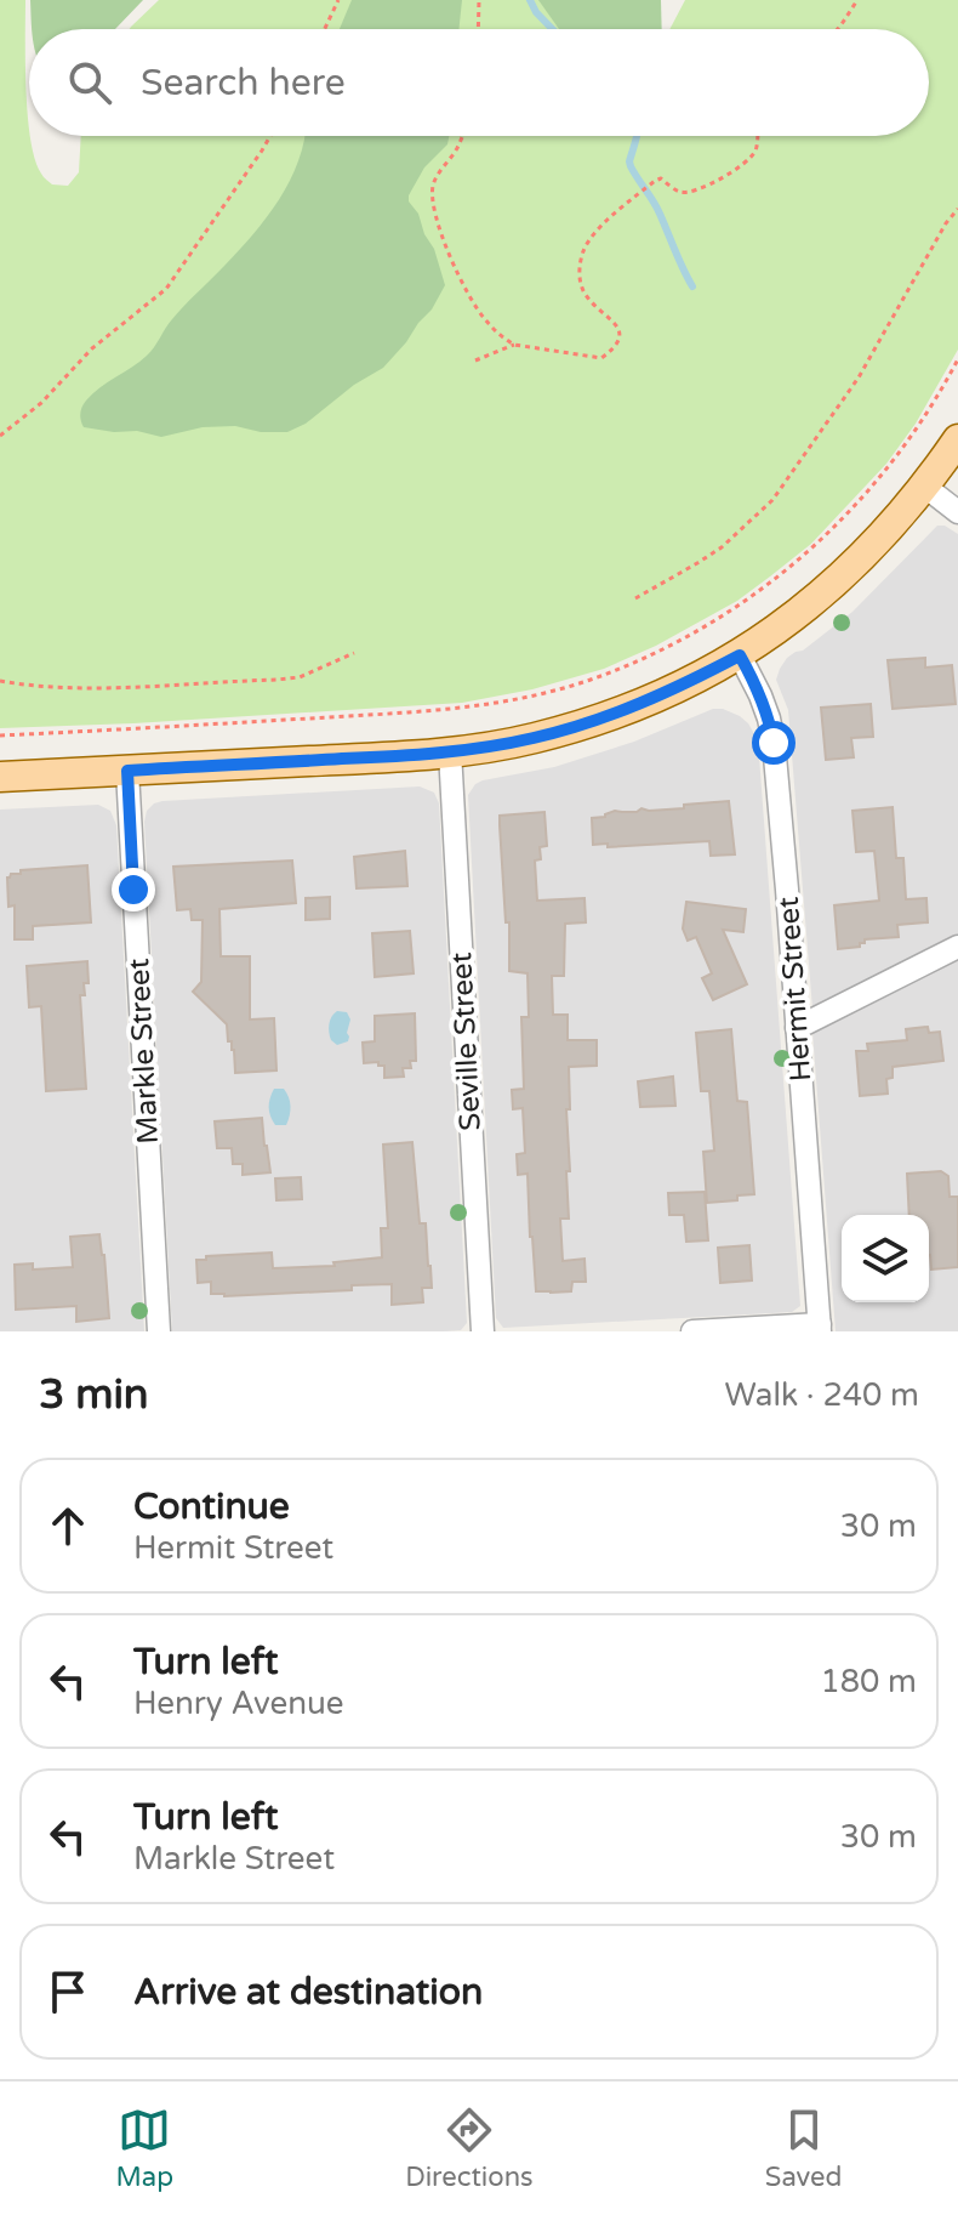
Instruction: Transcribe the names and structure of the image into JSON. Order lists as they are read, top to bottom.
{
  "streets": {
    "street": ["Hermit Street", "Seville Street", "Markle Street"]
  },
  "page": {
    "search": "Search here",
    "heading": ["3 min", "Walk · 240 m"],
    "list": [
      ["Continue", "Hermit Street", "30 m"],
      ["Turn left", "Henry Avenue", "180 m"],
      ["Turn left", "Markle Street", "30 m"],
      "Arrive at destination"
    ],
    "nav": ["Map", "Directions", "Saved"]
  }
}
